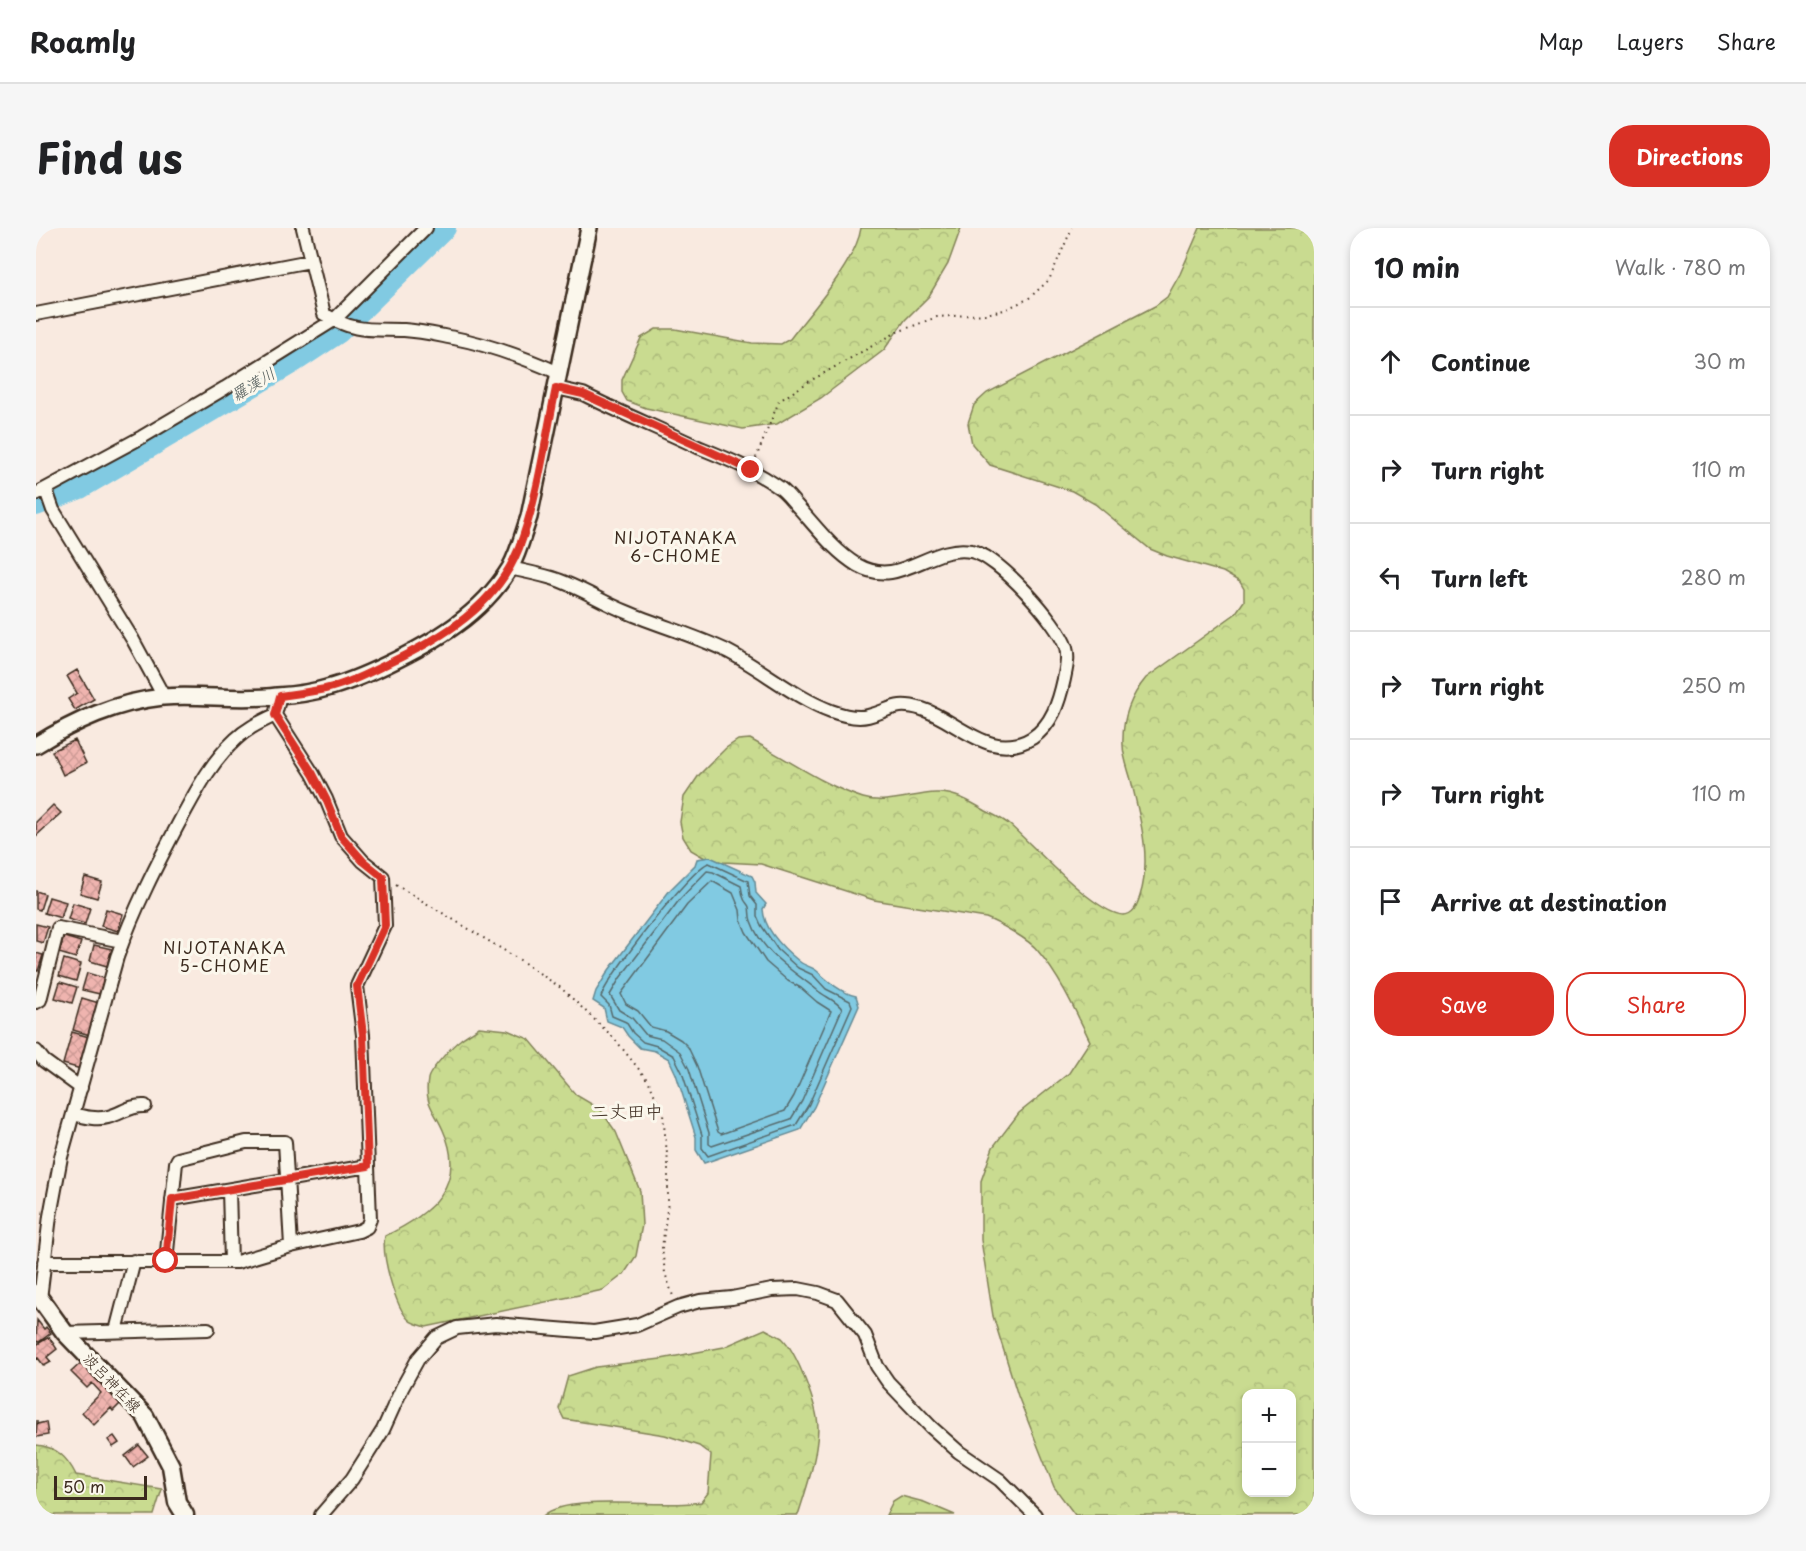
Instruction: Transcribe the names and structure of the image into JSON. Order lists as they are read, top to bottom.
{
  "streets": {
    "main road": ["波呂神在線"]
  },
  "districts": ["NIJOTANAKA 6-CHOME", "NIJOTANAKA 5-CHOME", "二丈田中"],
  "water": ["羅漢川"],
  "scale_bar": "50 m",
  "page": {
    "header": "Roamly",
    "nav": ["Map", "Layers", "Share"],
    "title": "Find us",
    "buttons": [
      "Directions",
      ["Save", "Share"]
    ],
    "heading": ["10 min", "Walk · 780 m"],
    "list": [
      ["Continue", "30 m"],
      ["Turn right", "110 m"],
      ["Turn left", "280 m"],
      ["Turn right", "250 m"],
      ["Turn right", "110 m"],
      "Arrive at destination"
    ],
    "map_buttons": ["+", "−"],
    "scale": "50 m"
  }
}
